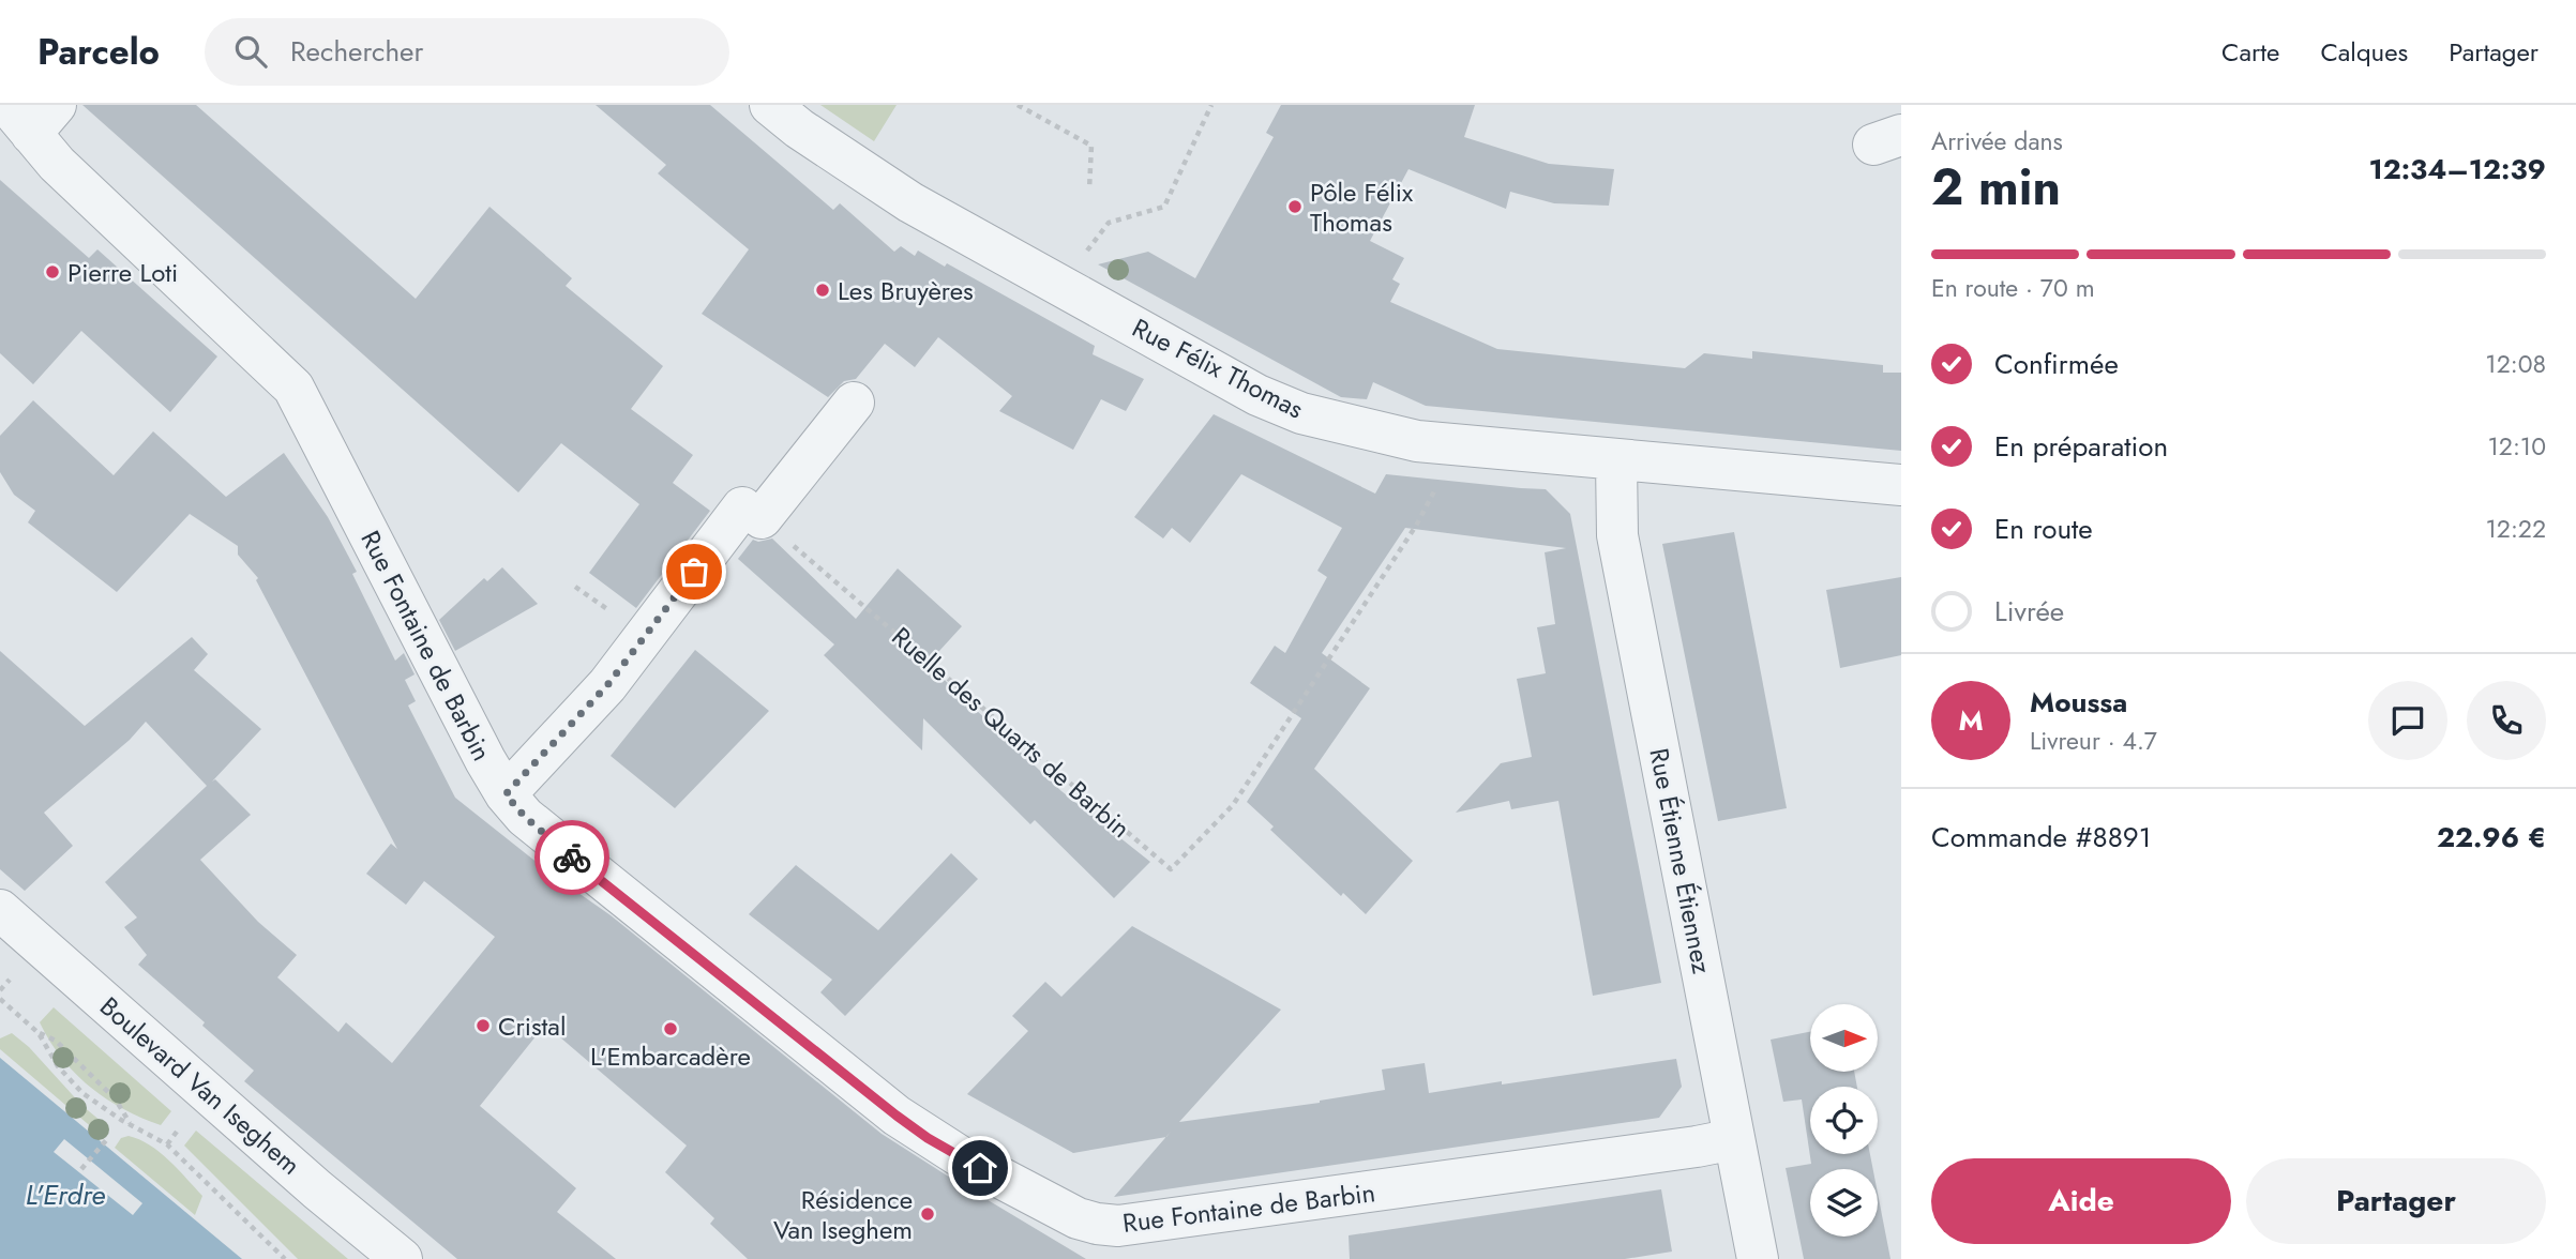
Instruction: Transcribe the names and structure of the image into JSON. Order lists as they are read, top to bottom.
{
  "streets": {
    "street": [
      "Rue Félix Thomas",
      "Rue Fontaine de Barbin",
      "Rue Étienne Étiennez",
      "Boulevard Van Iseghem"
    ],
    "path": ["Ruelle des Quarts de Barbin"]
  },
  "crossings": [
    ["Rue Félix Thomas", "Ruelle des Quarts de Barbin"],
    ["Rue Félix Thomas", "Rue Étienne Étiennez"],
    ["Rue Fontaine de Barbin", "Rue Étienne Étiennez"]
  ],
  "water": ["L'Erdre"],
  "places": [
    "Pôle Félix Thomas",
    "Pierre Loti",
    "Les Bruyères",
    "Cristal",
    "L'Embarcadère",
    "Résidence Van Iseghem"
  ],
  "north": "right",
  "page": {
    "header": "Parcelo",
    "search": "Rechercher",
    "nav": ["Carte", "Calques", "Partager"],
    "heading": ["2 min", "Arrivée dans", "12:34–12:39"],
    "panel": [
      "Moussa",
      "Livreur · 4.7",
      "Commande #8891",
      "22.96 €"
    ],
    "bar": "En route · 70 m",
    "list": [
      ["Confirmée", "12:08"],
      ["En préparation", "12:10"],
      ["En route", "12:22"],
      "Livrée"
    ],
    "round": "M",
    "buttons": ["Aide", "Partager"]
  }
}
